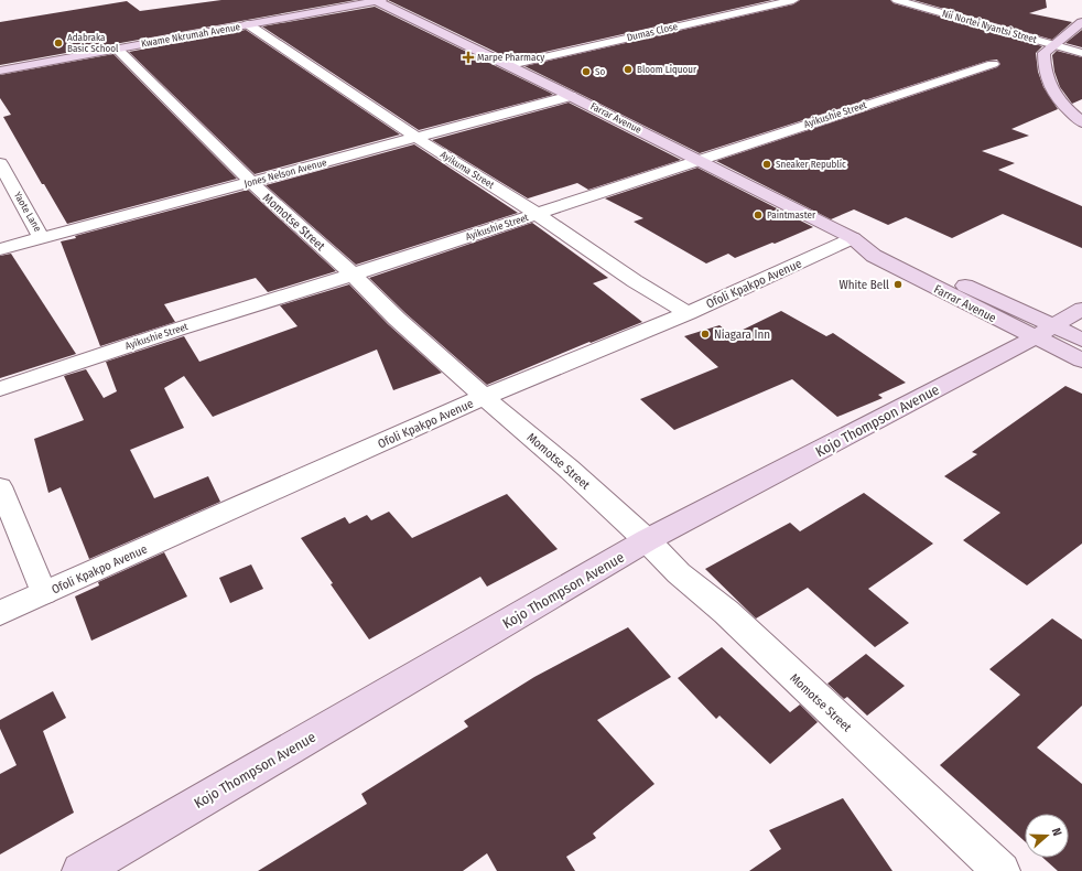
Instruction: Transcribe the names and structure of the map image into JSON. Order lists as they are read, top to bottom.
{
  "streets": {
    "main road": ["Kwame Nkrumah Avenue", "Farrar Avenue", "Kojo Thompson Avenue"],
    "street": [
      "Nii Nortei Nyantsi Street",
      "Dumas Close",
      "Ayikushie Street",
      "Ayikuma Street",
      "Jones Nelson Avenue",
      "Yaote Lane",
      "Momotse Street",
      "Ofoli Kpakpo Avenue"
    ]
  },
  "crossings": [
    ["Dumas Close", "Farrar Avenue"],
    ["Kwame Nkrumah Avenue", "Farrar Avenue"],
    ["Kwame Nkrumah Avenue", "Ayikuma Street"],
    ["Kwame Nkrumah Avenue", "Momotse Street"],
    ["Ayikushie Street", "Farrar Avenue"],
    ["Ayikushie Street", "Ayikuma Street"],
    ["Ayikushie Street", "Momotse Street"],
    ["Farrar Avenue", "Jones Nelson Avenue"],
    ["Farrar Avenue", "Ofoli Kpakpo Avenue"],
    ["Farrar Avenue", "Kojo Thompson Avenue"],
    ["Ayikuma Street", "Jones Nelson Avenue"],
    ["Ayikuma Street", "Ofoli Kpakpo Avenue"],
    ["Jones Nelson Avenue", "Yaote Lane"],
    ["Jones Nelson Avenue", "Momotse Street"],
    ["Momotse Street", "Ofoli Kpakpo Avenue"],
    ["Momotse Street", "Kojo Thompson Avenue"]
  ],
  "places": {
    "other": [
      "Adabraka Basic School",
      "Bloom Liquour",
      "So",
      "Sneaker Republic",
      "Paintmaster",
      "White Bell",
      "Niagara Inn"
    ],
    "health": ["Marpe Pharmacy"]
  },
  "north": "right"
}
